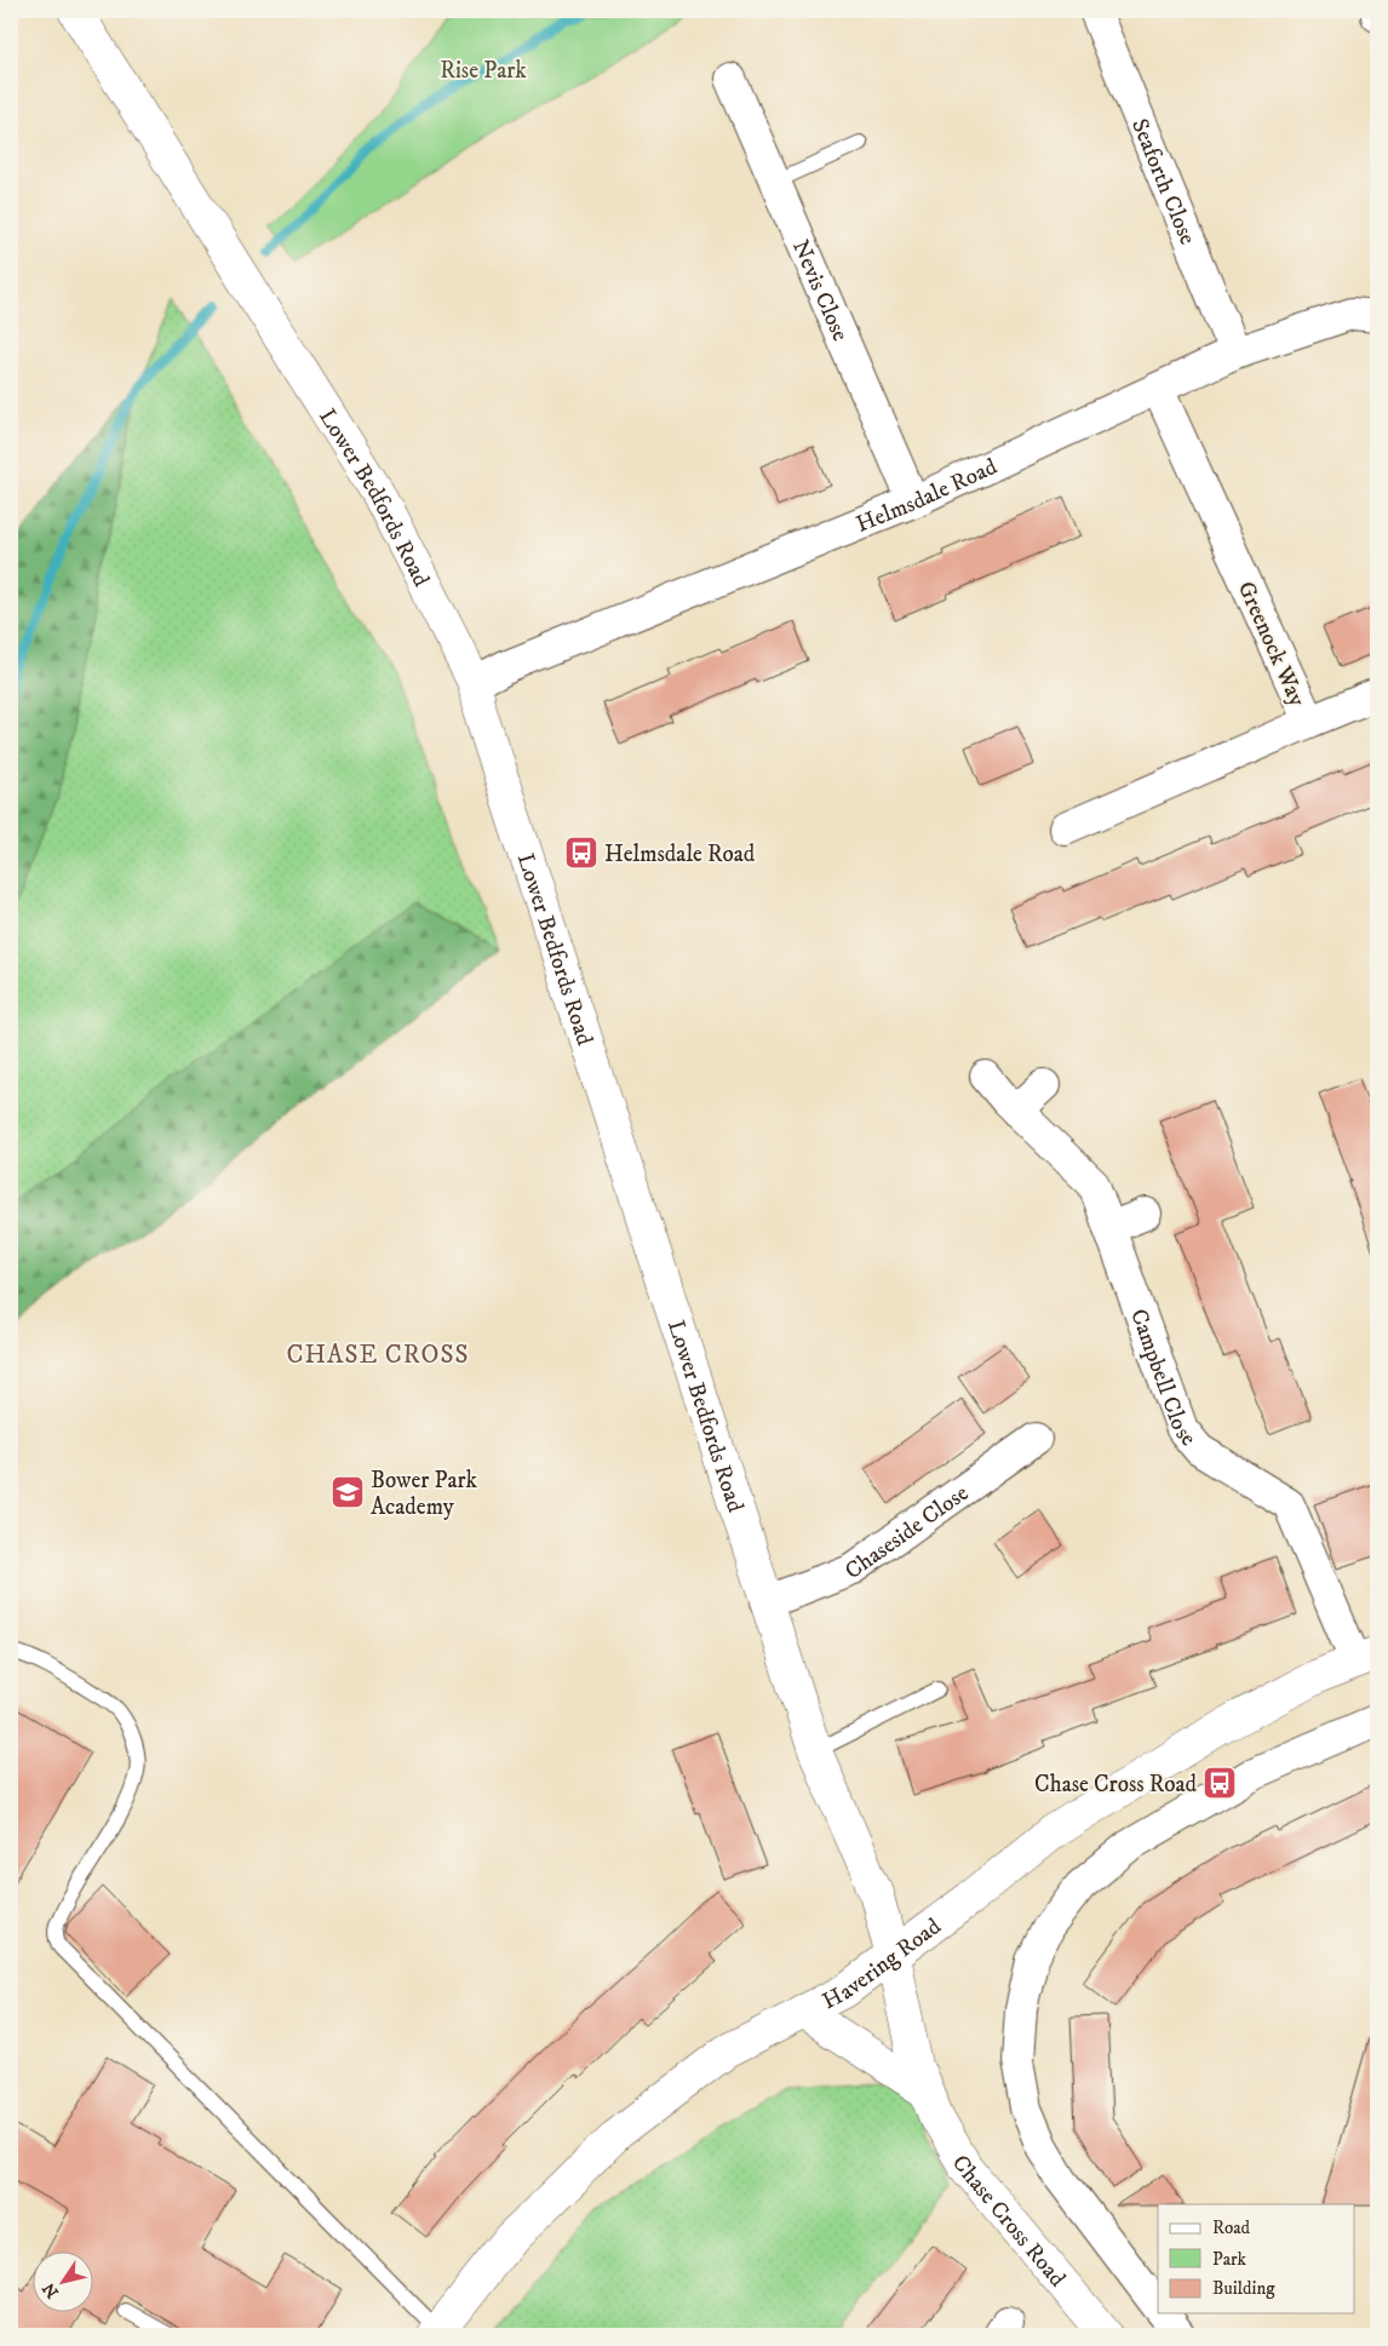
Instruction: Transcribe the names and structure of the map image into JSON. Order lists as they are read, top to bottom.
{
  "streets": {
    "street": [
      "Seaforth Close",
      "Nevis Close",
      "Helmsdale Road",
      "Lower Bedfords Road",
      "Greenock Way",
      "Campbell Close",
      "Chaseside Close",
      "Havering Road",
      "Chase Cross Road"
    ]
  },
  "crossings": [
    ["Seaforth Close", "Helmsdale Road"],
    ["Nevis Close", "Helmsdale Road"],
    ["Helmsdale Road", "Lower Bedfords Road"],
    ["Helmsdale Road", "Greenock Way"],
    ["Lower Bedfords Road", "Chaseside Close"],
    ["Lower Bedfords Road", "Havering Road"],
    ["Lower Bedfords Road", "Chase Cross Road"],
    ["Campbell Close", "Havering Road"],
    ["Havering Road", "Chase Cross Road"]
  ],
  "districts": ["CHASE CROSS"],
  "parks": ["Rise Park"],
  "places": {
    "bus stop": ["Helmsdale Road", "Chase Cross Road"],
    "school or university": ["Bower Park Academy"]
  },
  "legend": ["Road", "Park", "Building"],
  "north": "bottom left"
}
